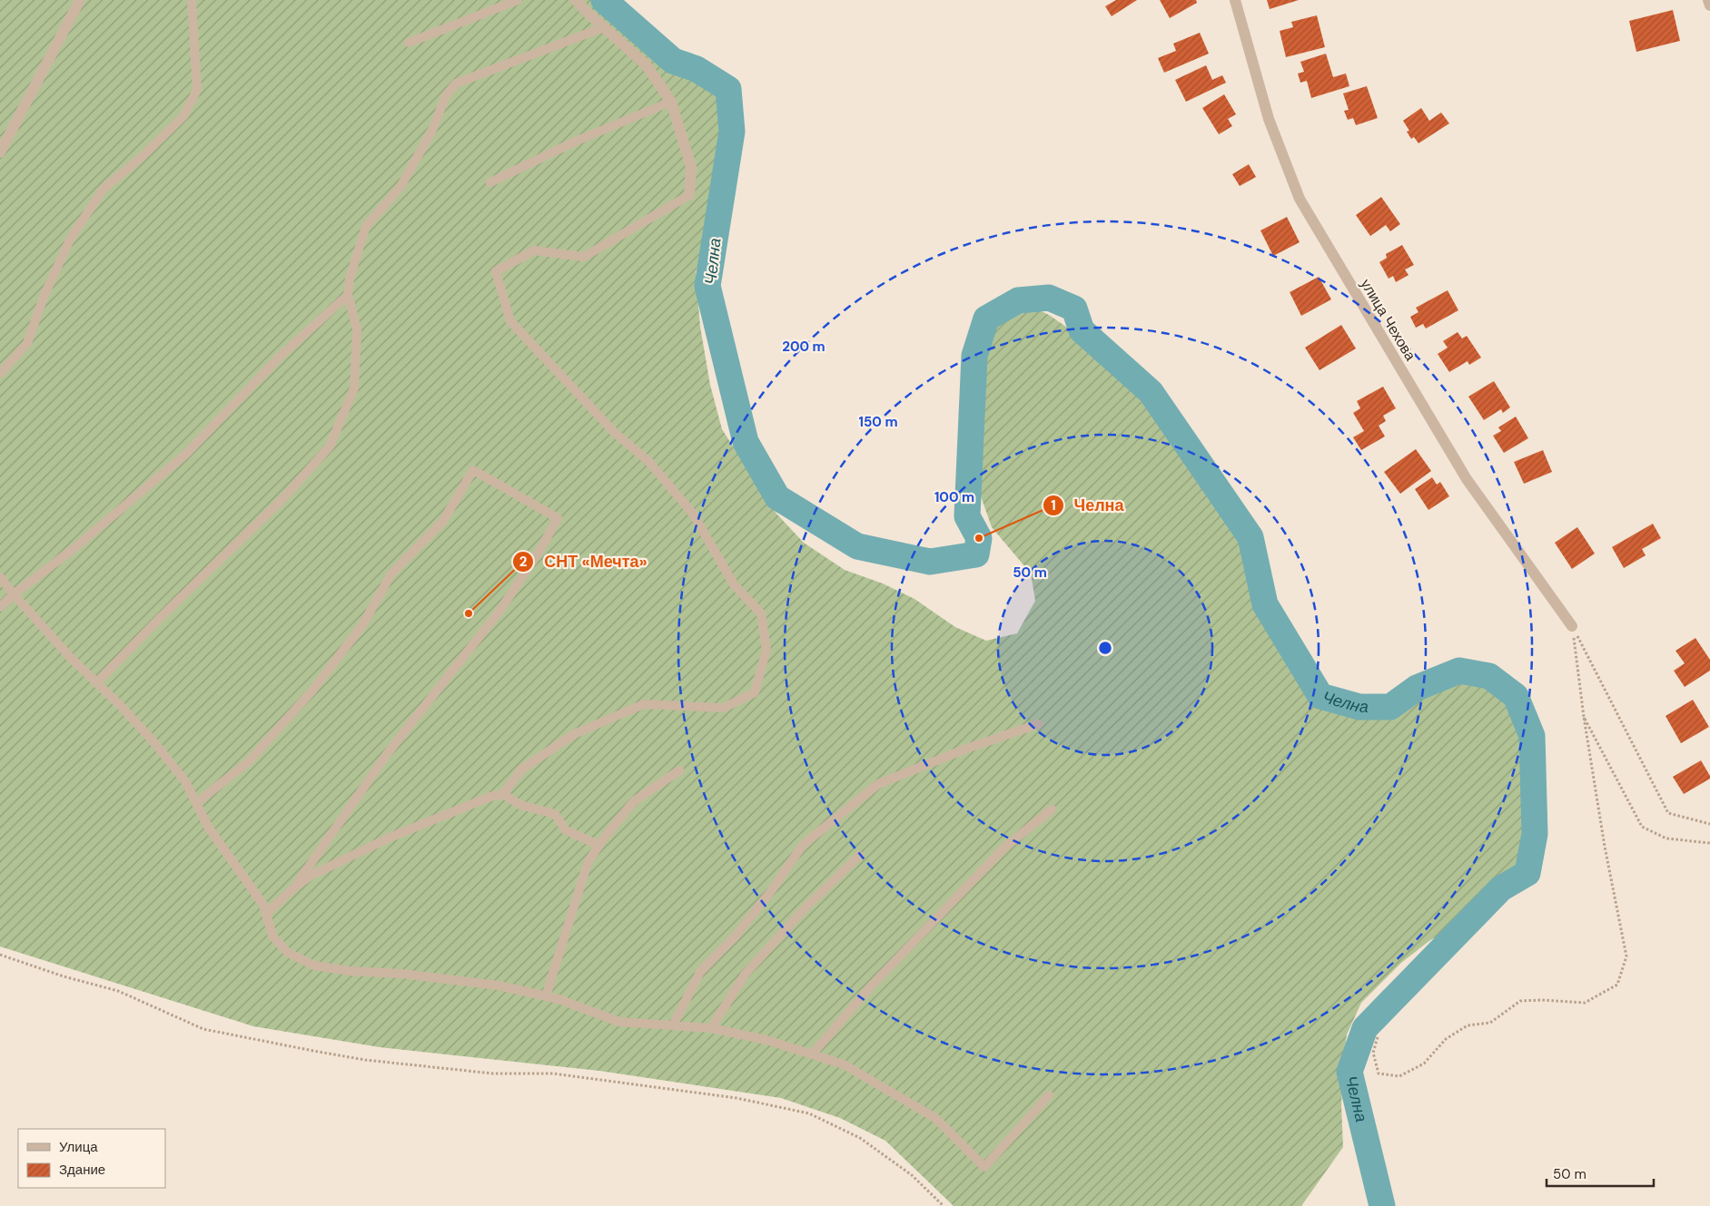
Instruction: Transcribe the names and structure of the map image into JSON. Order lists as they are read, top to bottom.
{
  "streets": {
    "street": ["улица Чехова"]
  },
  "water": ["Челна"],
  "places": ["Челна", "СНТ «Мечта»"],
  "legend": ["Улица", "Здание"],
  "scale_bar": "50 m",
  "rings": [
    "200 m",
    "150 m",
    "100 m",
    "50 m"
  ]
}
